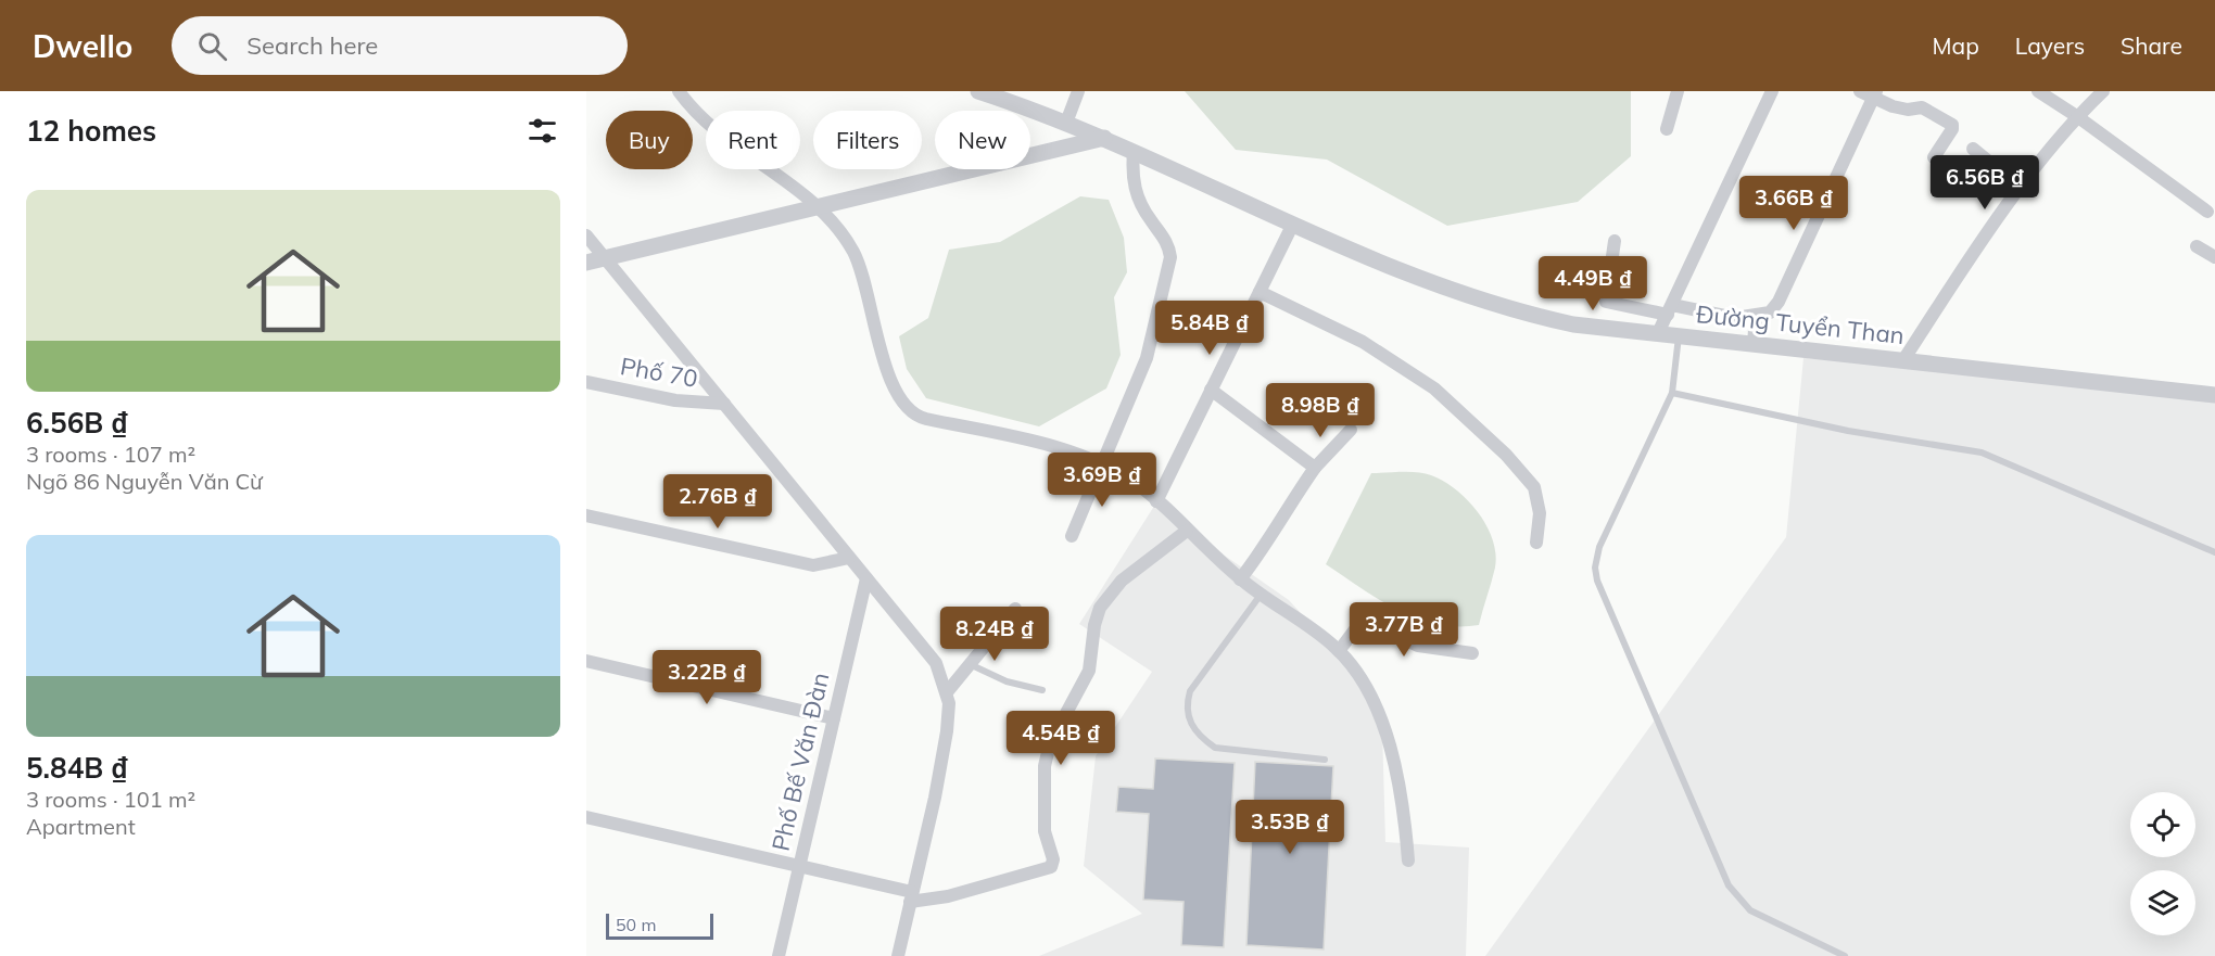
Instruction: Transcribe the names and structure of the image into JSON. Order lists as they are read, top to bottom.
{
  "streets": {
    "street": ["Đường Tuyển Than", "Phố 70", "Phố Bế Văn Đàn"]
  },
  "scale_bar": "50 m",
  "page": {
    "header": "Dwello",
    "search": "Search here",
    "nav": ["Map", "Layers", "Share"],
    "heading": "12 homes",
    "chip": [
      "Buy",
      "Rent",
      "Filters",
      "New"
    ],
    "price": [
      "6.56B ₫",
      "3.66B ₫",
      "4.49B ₫",
      "5.84B ₫",
      "8.98B ₫",
      "3.69B ₫",
      "2.76B ₫",
      "3.77B ₫",
      "8.24B ₫",
      "3.22B ₫",
      "4.54B ₫",
      "3.53B ₫"
    ],
    "list": [
      {
        "name": "6.56B ₫",
        "note": "3 rooms · 107 m² · Ngõ 86 Nguyễn Văn Cừ"
      },
      {
        "name": "5.84B ₫",
        "note": "3 rooms · 101 m² · Apartment"
      }
    ],
    "scale": "50 m"
  }
}
